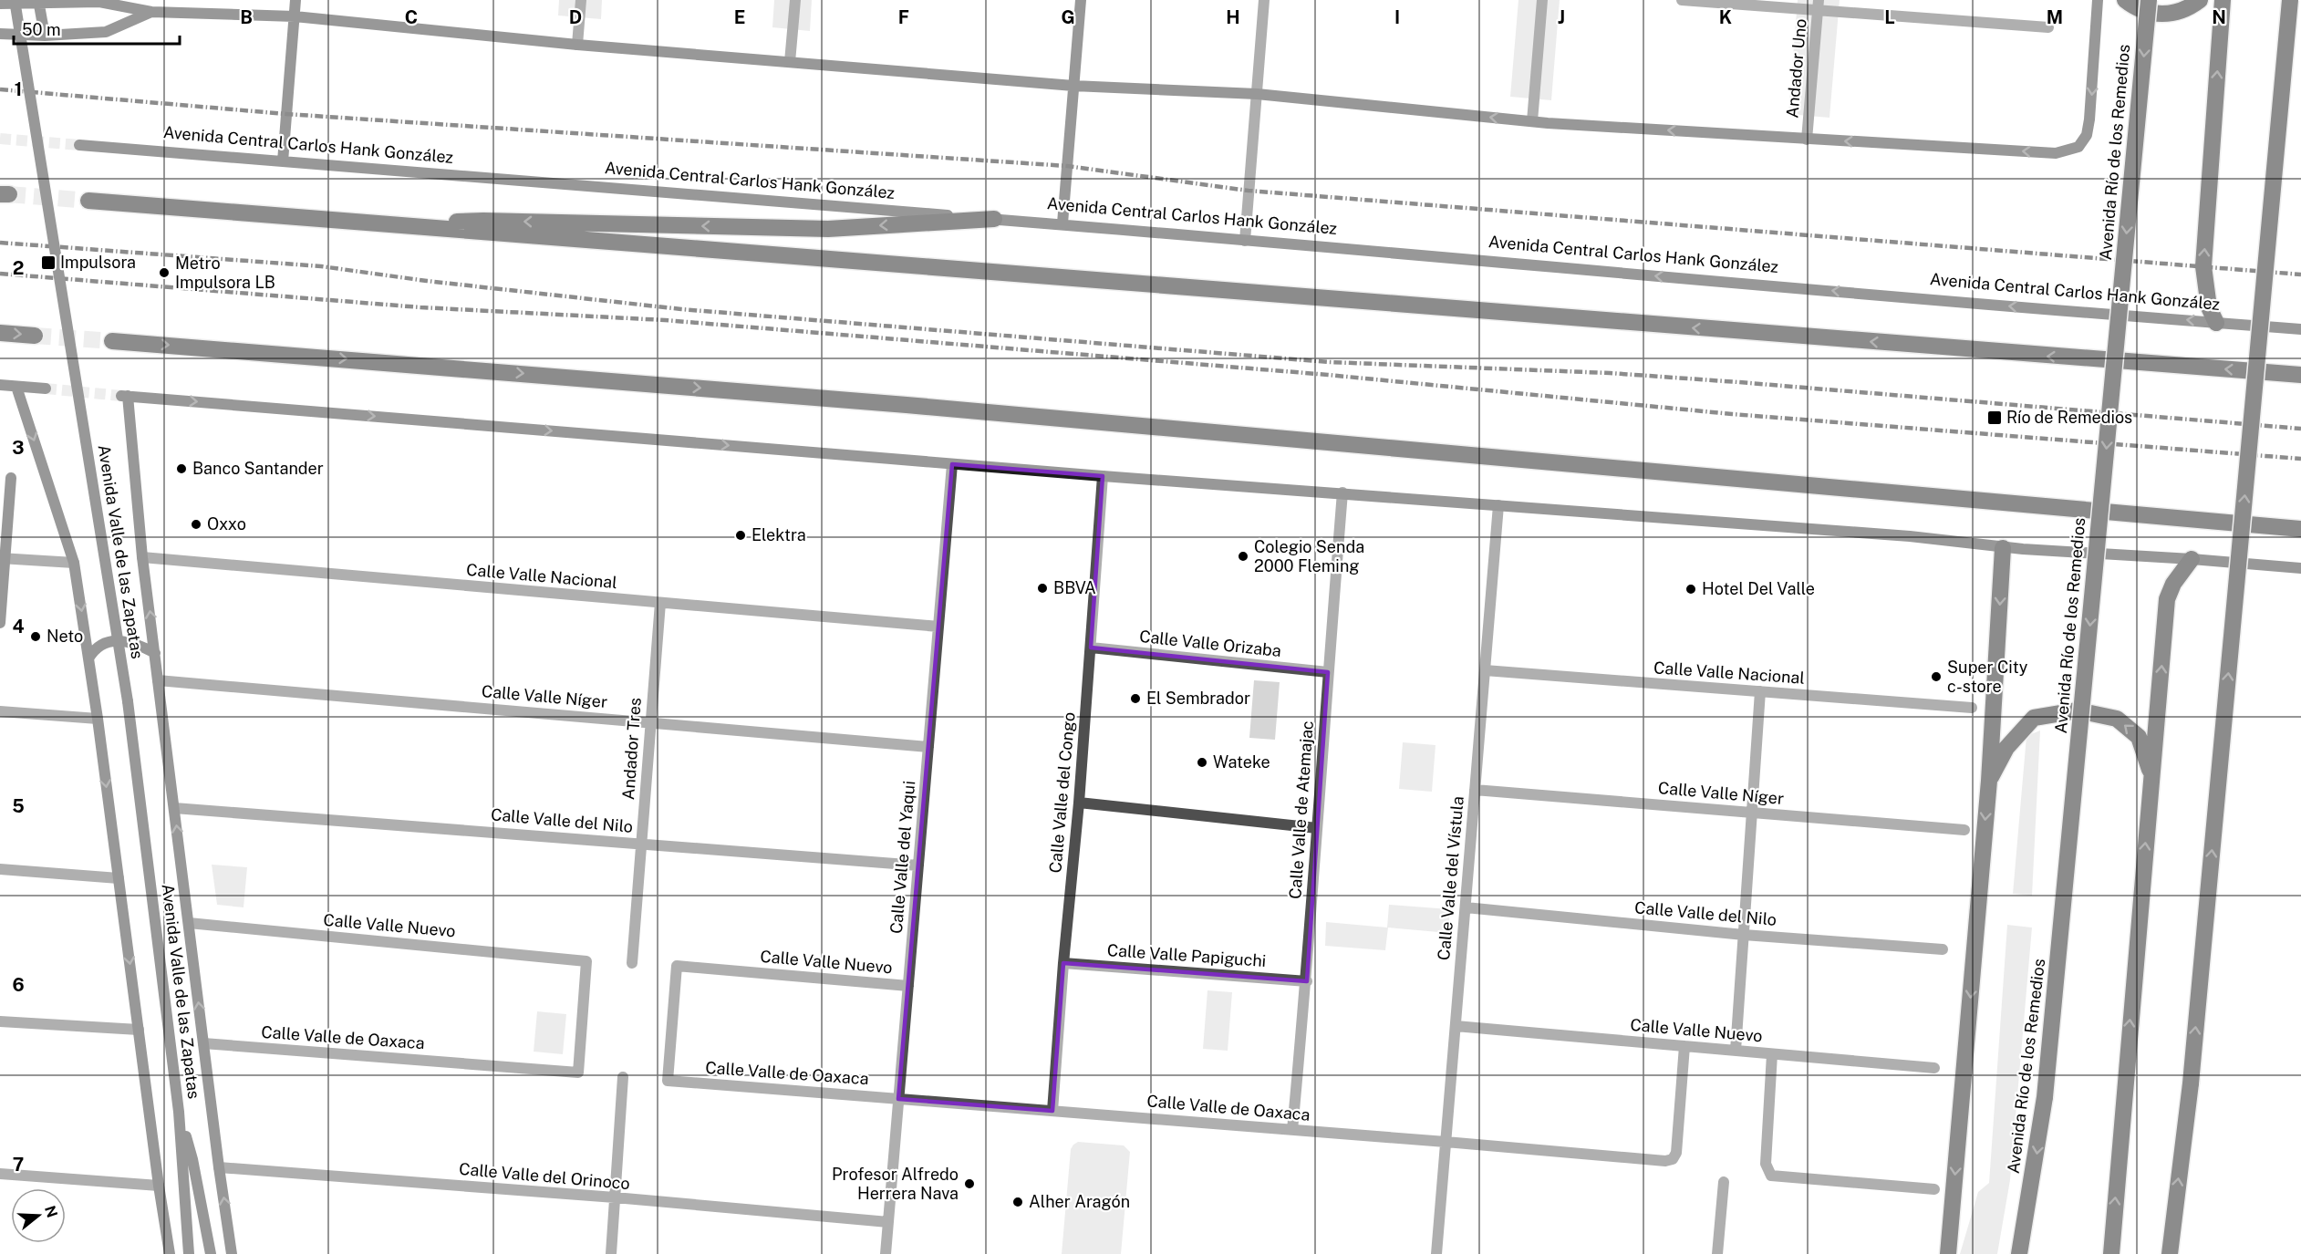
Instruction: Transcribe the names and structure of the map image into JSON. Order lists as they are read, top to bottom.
{
  "streets": {
    "highway": ["Avenida Río de los Remedios"],
    "main road": ["Avenida Central Carlos Hank González", "Avenida Valle de las Zapatas"],
    "street": [
      "Andador Uno",
      "Calle Valle Nacional",
      "Calle Valle Orizaba",
      "Calle Valle Níger",
      "Andador Tres",
      "Calle Valle del Congo",
      "Calle Valle de Atemajac",
      "Calle Valle del Nilo",
      "Calle Valle del Yaqui",
      "Calle Valle del Vístula",
      "Calle Valle Nuevo",
      "Calle Valle Papiguchi",
      "Calle Valle de Oaxaca",
      "Calle Valle del Orinoco"
    ]
  },
  "crossings": [
    ["Andador Uno", "Avenida Río de los Remedios"],
    ["Avenida Valle de las Zapatas", "Calle Valle Nacional"],
    ["Avenida Valle de las Zapatas", "Calle Valle Níger"],
    ["Avenida Valle de las Zapatas", "Calle Valle del Nilo"],
    ["Avenida Valle de las Zapatas", "Calle Valle del Yaqui"],
    ["Avenida Valle de las Zapatas", "Calle Valle Nuevo"],
    ["Avenida Valle de las Zapatas", "Calle Valle de Oaxaca"],
    ["Avenida Valle de las Zapatas", "Calle Valle del Orinoco"],
    ["Calle Valle Nacional", "Andador Tres"],
    ["Calle Valle Nacional", "Calle Valle del Yaqui"],
    ["Calle Valle Nacional", "Calle Valle del Vístula"],
    ["Calle Valle Orizaba", "Calle Valle del Congo"],
    ["Calle Valle Orizaba", "Calle Valle de Atemajac"],
    ["Calle Valle Níger", "Andador Tres"],
    ["Calle Valle Níger", "Calle Valle del Yaqui"],
    ["Calle Valle Níger", "Calle Valle del Vístula"],
    ["Andador Tres", "Calle Valle del Nilo"],
    ["Calle Valle del Congo", "Calle Valle Papiguchi"],
    ["Calle Valle del Congo", "Calle Valle de Oaxaca"],
    ["Calle Valle de Atemajac", "Calle Valle Papiguchi"],
    ["Calle Valle de Atemajac", "Calle Valle de Oaxaca"],
    ["Calle Valle del Nilo", "Calle Valle del Yaqui"],
    ["Calle Valle del Nilo", "Calle Valle del Vístula"],
    ["Calle Valle del Yaqui", "Calle Valle Nuevo"],
    ["Calle Valle del Yaqui", "Calle Valle de Oaxaca"],
    ["Calle Valle del Yaqui", "Calle Valle del Orinoco"],
    ["Calle Valle del Vístula", "Calle Valle Nuevo"],
    ["Calle Valle del Vístula", "Calle Valle de Oaxaca"],
    ["Calle Valle Nuevo", "Calle Valle de Oaxaca"]
  ],
  "one_way": ["Avenida Central Carlos Hank González", "Avenida Río de los Remedios"],
  "places": {
    "transit": ["Impulsora", "Río de Remedios"],
    "other": [
      "Metro Impulsora LB",
      "Banco Santander",
      "Oxxo",
      "Elektra",
      "Colegio Senda 2000 Fleming",
      "BBVA",
      "Hotel Del Valle",
      "Neto",
      "Super City c-store",
      "El Sembrador",
      "Wateke",
      "Profesor Alfredo Herrera Nava",
      "Alher Aragón"
    ]
  },
  "scale_bar": "50 m",
  "north": "right",
  "grid": {
    "columns": [
      "B",
      "C",
      "D",
      "E",
      "F",
      "G",
      "H",
      "I",
      "J",
      "K",
      "L",
      "M",
      "N"
    ],
    "rows": [
      "1",
      "2",
      "3",
      "4",
      "5",
      "6",
      "7"
    ]
  }
}
